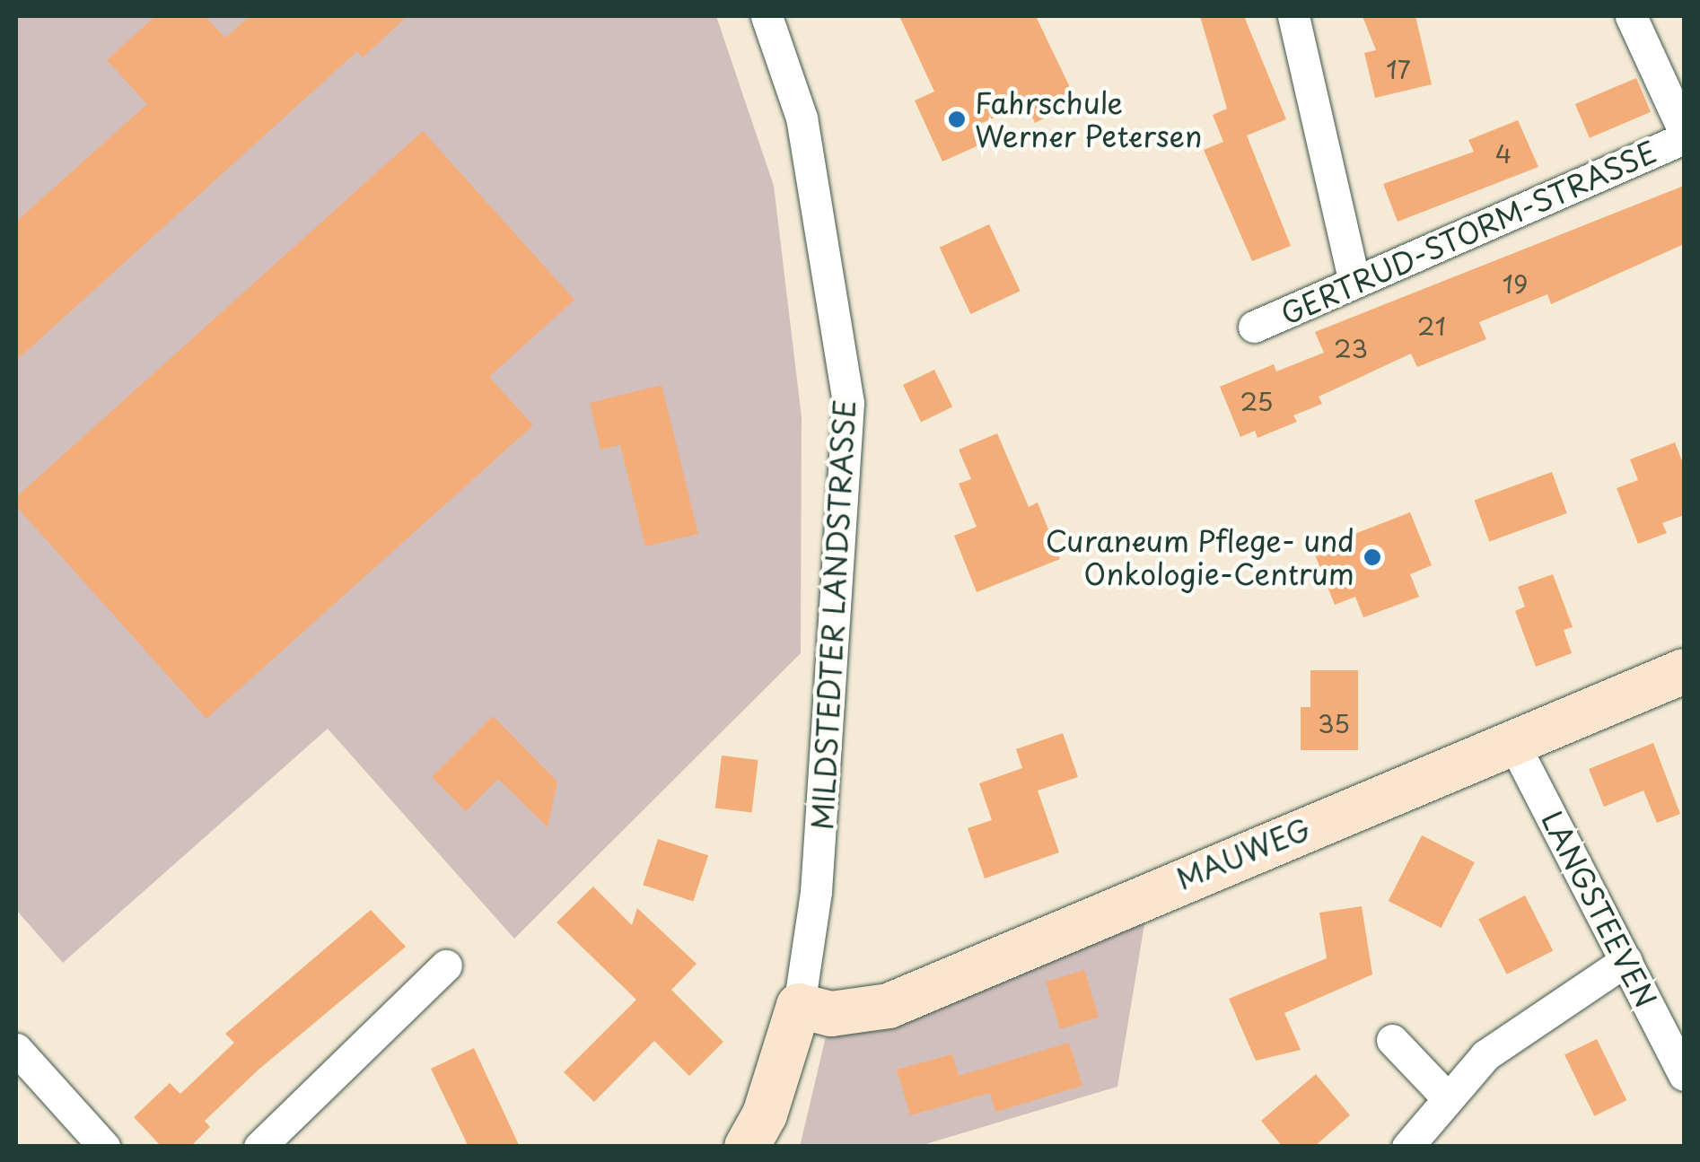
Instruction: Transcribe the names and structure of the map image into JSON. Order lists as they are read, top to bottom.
{
  "streets": {
    "street": [
      "GERTRUD-STORM-STRASSE",
      "MILDSTEDTER LANDSTRASSE",
      "MAUWEG",
      "LANGSTEEVEN"
    ]
  },
  "crossings": [
    ["MILDSTEDTER LANDSTRASSE", "MAUWEG"],
    ["MAUWEG", "LANGSTEEVEN"]
  ],
  "places": ["Fahrschule Werner Petersen", "Curaneum Pflege- und Onkologie-Centrum"],
  "house_numbers": [
    "17",
    "4",
    "19",
    "21",
    "23",
    "25",
    "35"
  ]
}
